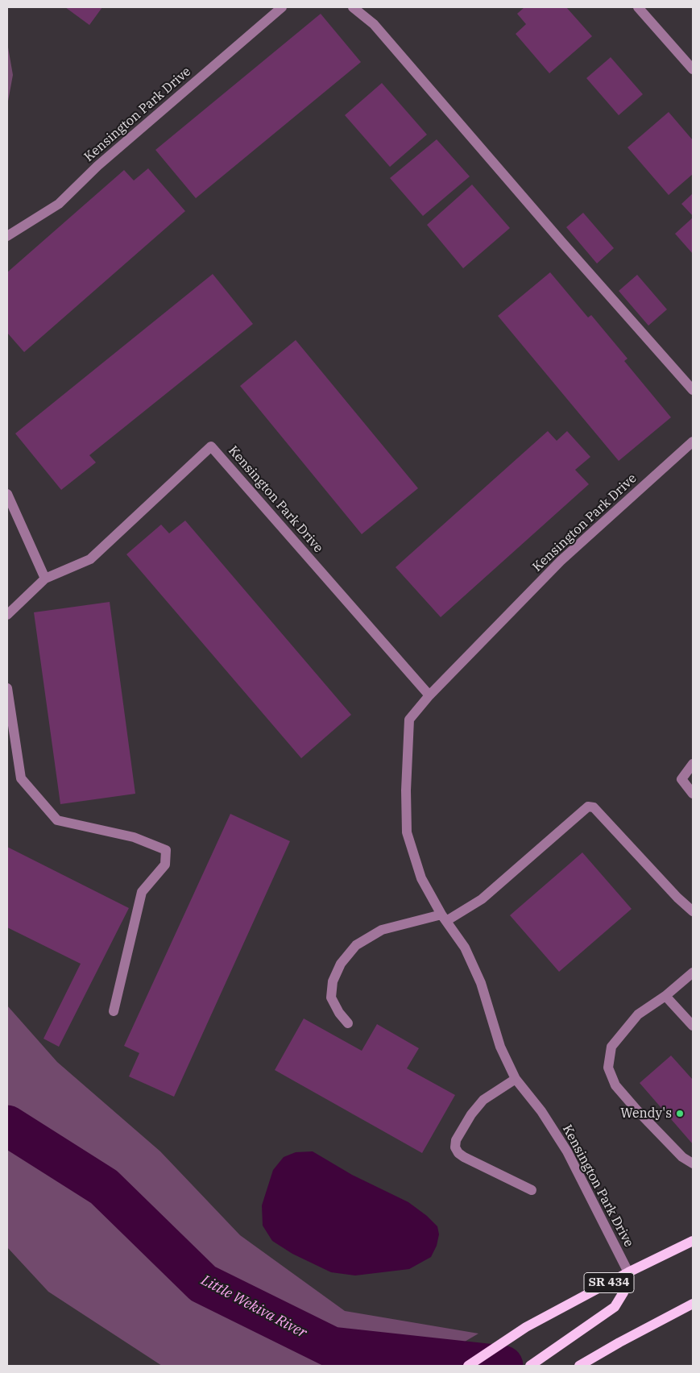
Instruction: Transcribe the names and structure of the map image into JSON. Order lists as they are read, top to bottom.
{
  "streets": {
    "main road": ["SR 434"],
    "street": ["Kensington Park Drive"]
  },
  "crossings": [
    ["Kensington Park Drive", "SR 434"]
  ],
  "water": ["Little Wekiva River"],
  "places": ["Wendy's"]
}
